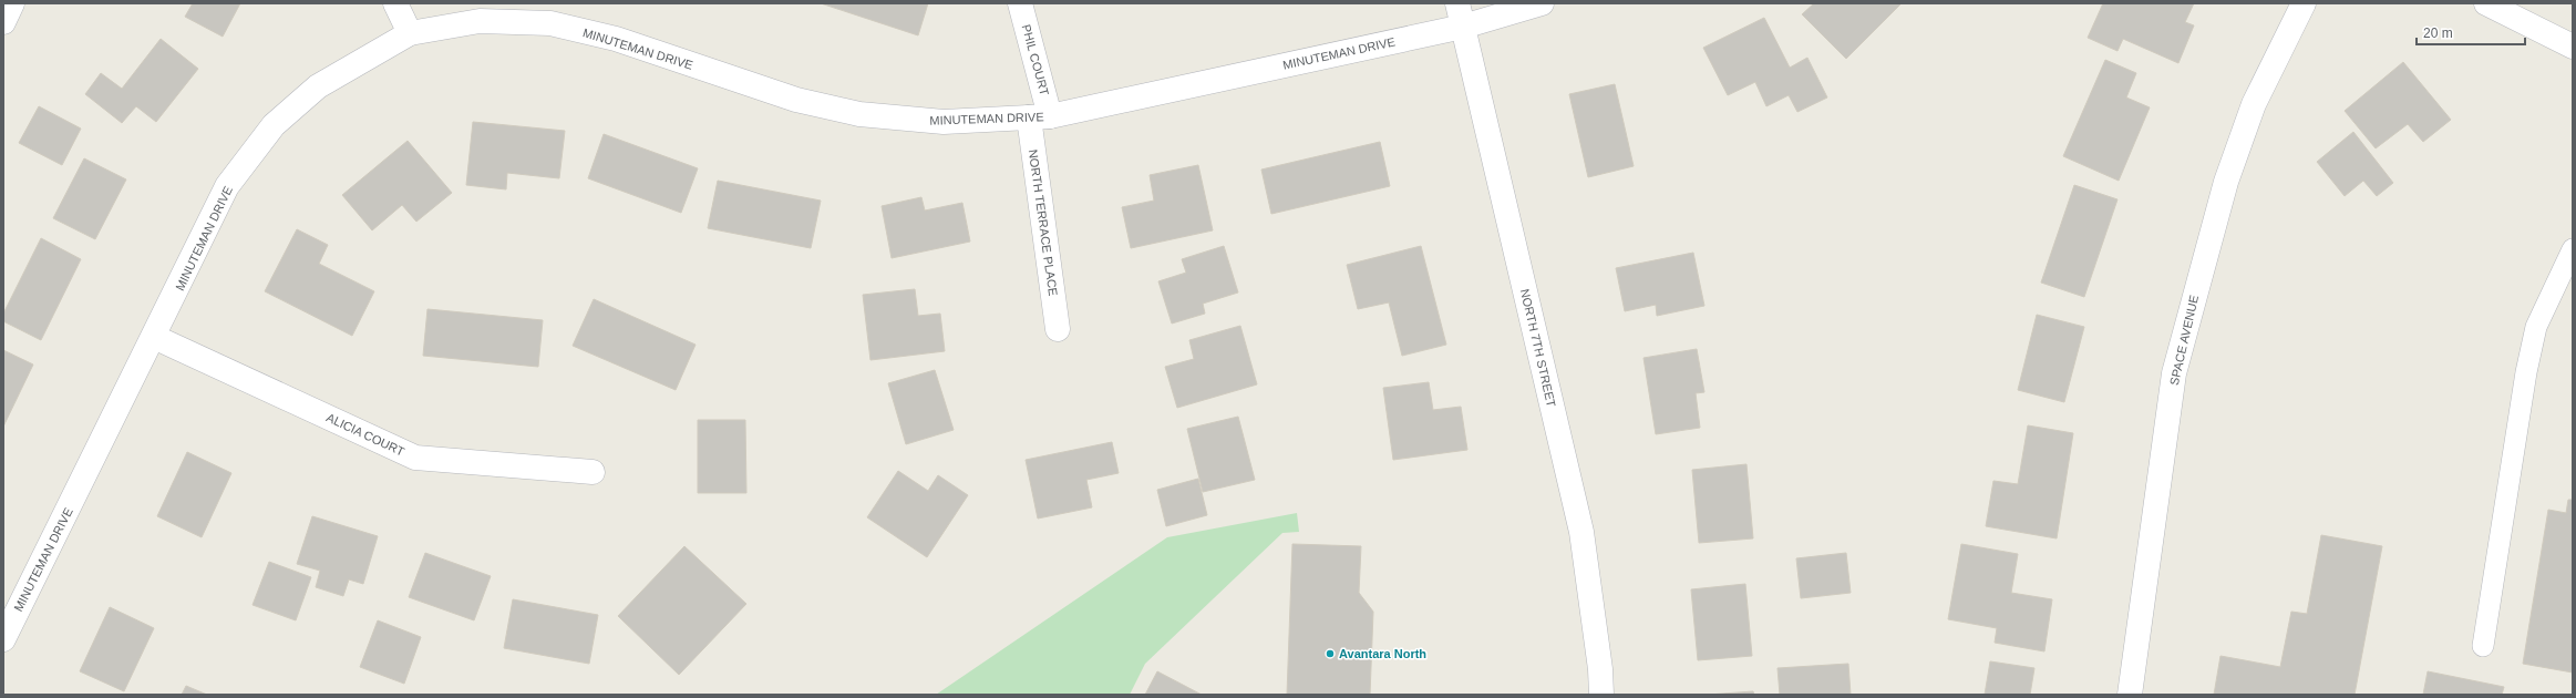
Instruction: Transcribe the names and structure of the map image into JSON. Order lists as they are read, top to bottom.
{
  "streets": {
    "street": [
      "MINUTEMAN DRIVE",
      "PHIL COURT",
      "NORTH TERRACE PLACE",
      "SPACE AVENUE",
      "NORTH 7TH STREET",
      "ALICIA COURT"
    ]
  },
  "crossings": [
    ["MINUTEMAN DRIVE", "PHIL COURT"],
    ["MINUTEMAN DRIVE", "NORTH TERRACE PLACE"],
    ["MINUTEMAN DRIVE", "NORTH 7TH STREET"],
    ["MINUTEMAN DRIVE", "ALICIA COURT"],
    ["PHIL COURT", "NORTH TERRACE PLACE"]
  ],
  "places": ["Avantara North"],
  "scale_bar": "20 m"
}
